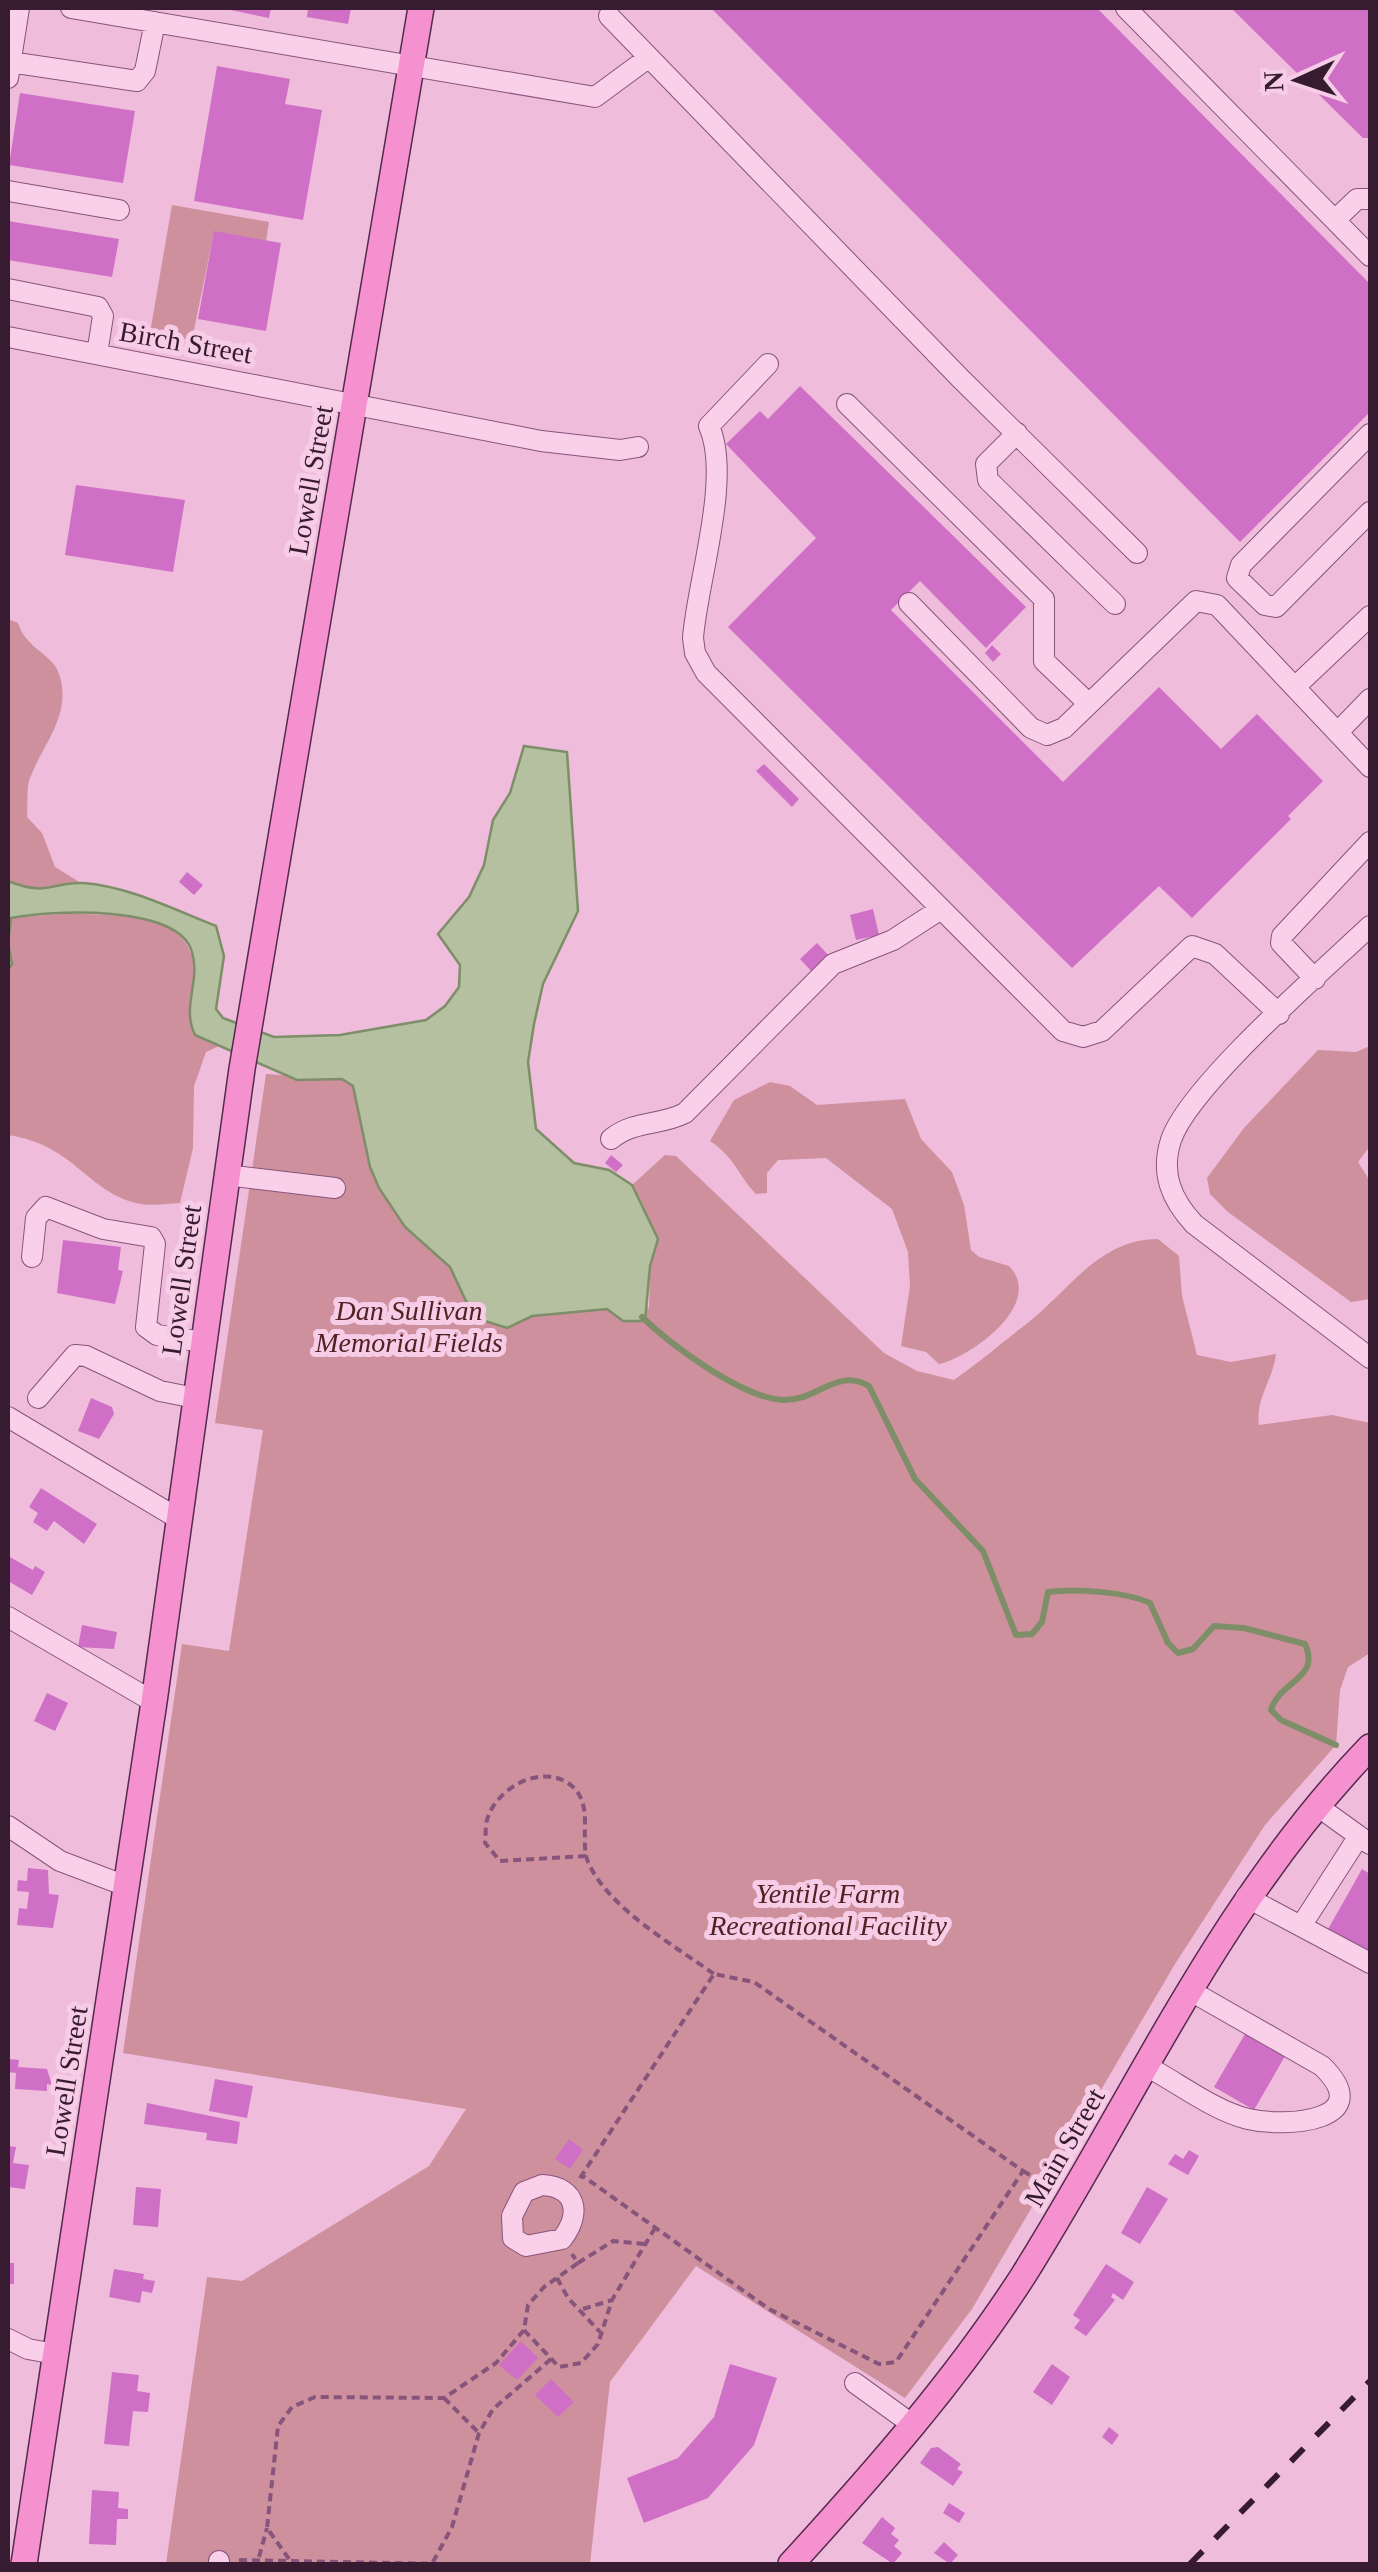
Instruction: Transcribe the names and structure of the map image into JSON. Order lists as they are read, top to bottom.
{
  "streets": {
    "main road": ["Lowell Street", "Main Street"],
    "street": ["Birch Street"]
  },
  "crossings": [
    ["Birch Street", "Lowell Street"]
  ],
  "parks": ["Dan Sullivan Memorial Fields", "Yentile Farm Recreational Facility"],
  "north": "left"
}
